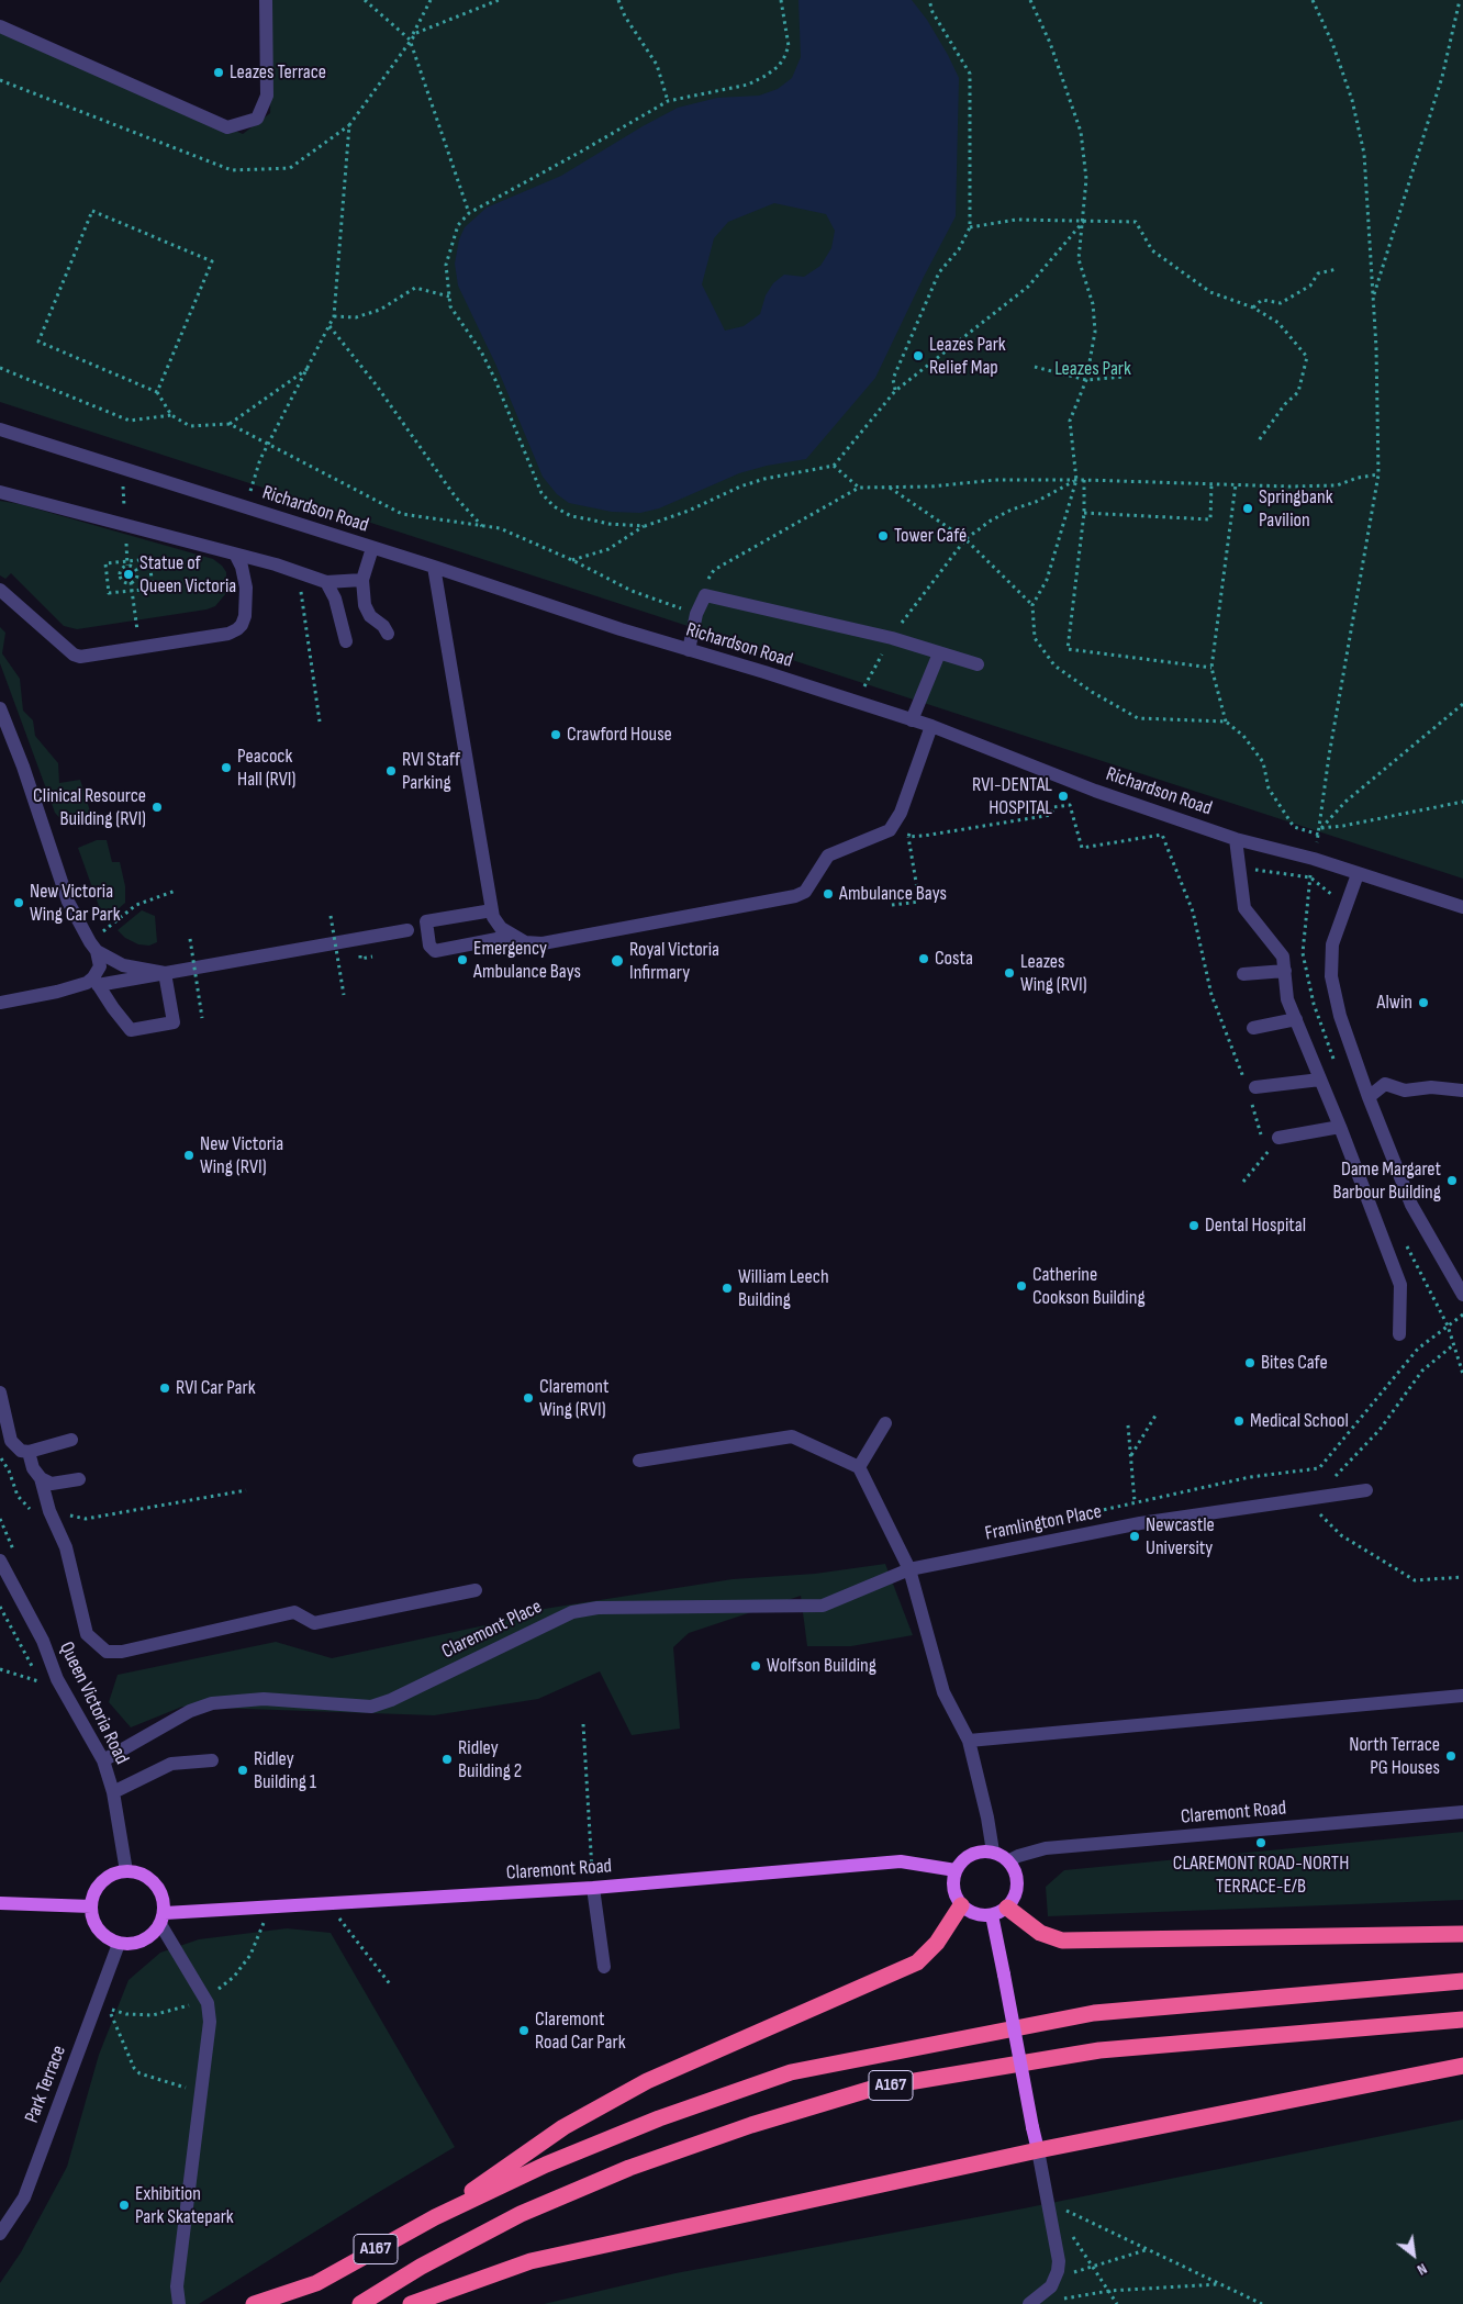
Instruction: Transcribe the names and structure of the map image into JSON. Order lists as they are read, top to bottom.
{
  "streets": {
    "highway": ["A167"],
    "main road": ["Claremont Road"],
    "street": [
      "Richardson Road",
      "Framlington Place",
      "Claremont Place",
      "Queen Victoria Road",
      "Park Terrace"
    ]
  },
  "crossings": [
    ["Framlington Place", "Claremont Place"],
    ["Claremont Place", "Queen Victoria Road"],
    ["Queen Victoria Road", "Claremont Road"],
    ["Queen Victoria Road", "Park Terrace"],
    ["Claremont Road", "Park Terrace"]
  ],
  "parks": ["Leazes Park"],
  "places": [
    "Leazes Terrace",
    "Leazes Park Relief Map",
    "Springbank Pavilion",
    "Tower Café",
    "Statue of Queen Victoria",
    "Crawford House",
    "Peacock Hall (RVI)",
    "RVI Staff Parking",
    "RVI-DENTAL HOSPITAL",
    "Clinical Resource Building (RVI)",
    "Ambulance Bays",
    "New Victoria Wing Car Park",
    "Costa",
    "Emergency Ambulance Bays",
    "Royal Victoria Infirmary",
    "Leazes Wing (RVI)",
    "Alwin",
    "New Victoria Wing (RVI)",
    "Dame Margaret Barbour Building",
    "Dental Hospital",
    "Catherine Cookson Building",
    "William Leech Building",
    "Bites Cafe",
    "RVI Car Park",
    "Claremont Wing (RVI)",
    "Medical School",
    "Newcastle University",
    "Wolfson Building",
    "North Terrace PG Houses",
    "Ridley Building 2",
    "Ridley Building 1",
    "CLAREMONT ROAD-NORTH TERRACE-E/B",
    "Claremont Road Car Park",
    "Exhibition Park Skatepark"
  ],
  "north": "bottom right"
}
